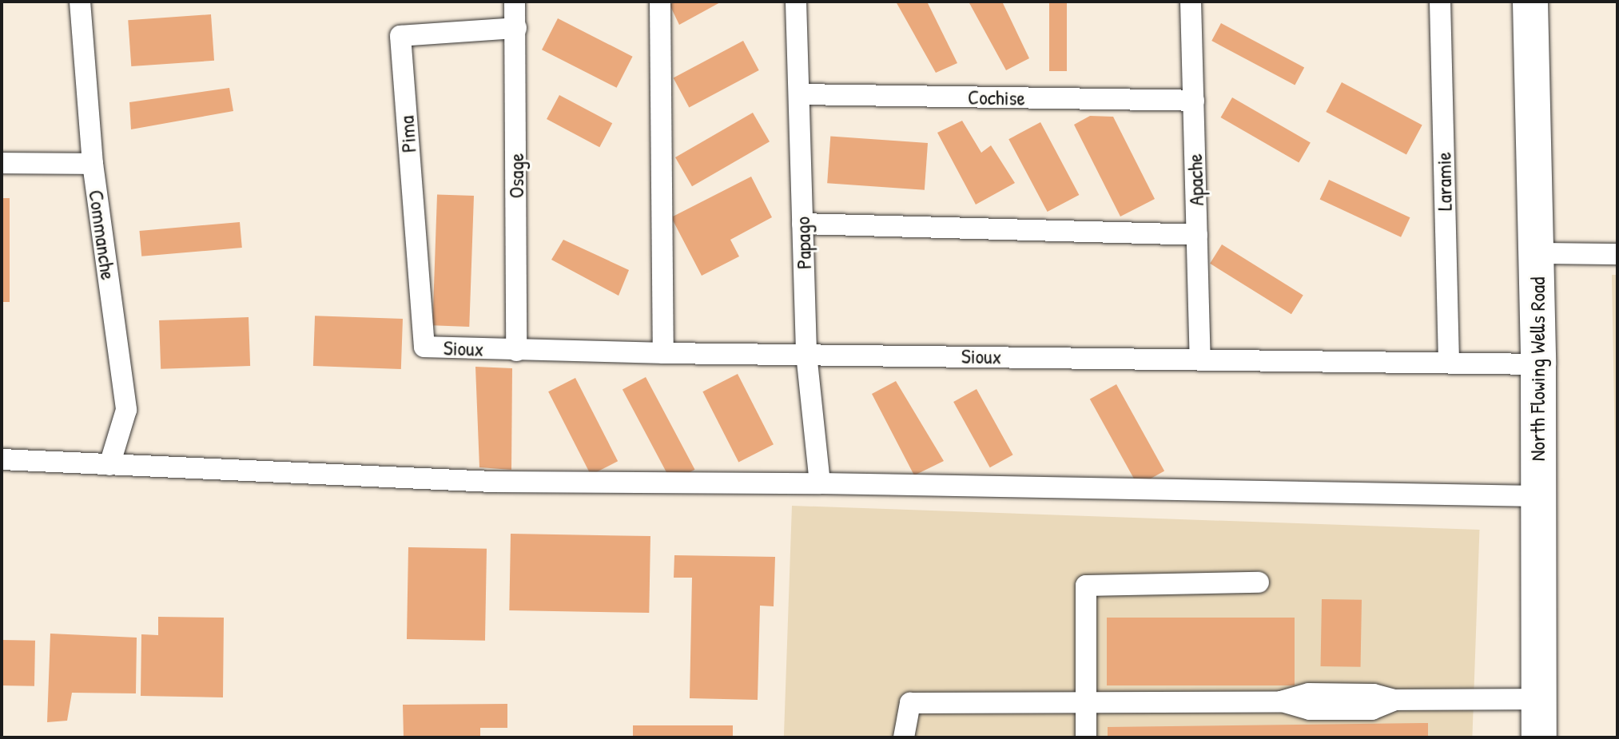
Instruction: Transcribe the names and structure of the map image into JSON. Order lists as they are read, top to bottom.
{
  "streets": {
    "main road": ["North Flowing Wells Road"],
    "lane": [
      "Cochise",
      "Pima",
      "Osage",
      "Apache",
      "Laramie",
      "Commanche",
      "Papago",
      "Sioux"
    ]
  },
  "crossings": [
    ["Cochise", "Apache"],
    ["Cochise", "Papago"],
    ["Pima", "Osage"],
    ["Pima", "Sioux"],
    ["Osage", "Sioux"],
    ["Apache", "Sioux"],
    ["Laramie", "Sioux"],
    ["Papago", "Sioux"],
    ["Sioux", "North Flowing Wells Road"]
  ]
}
